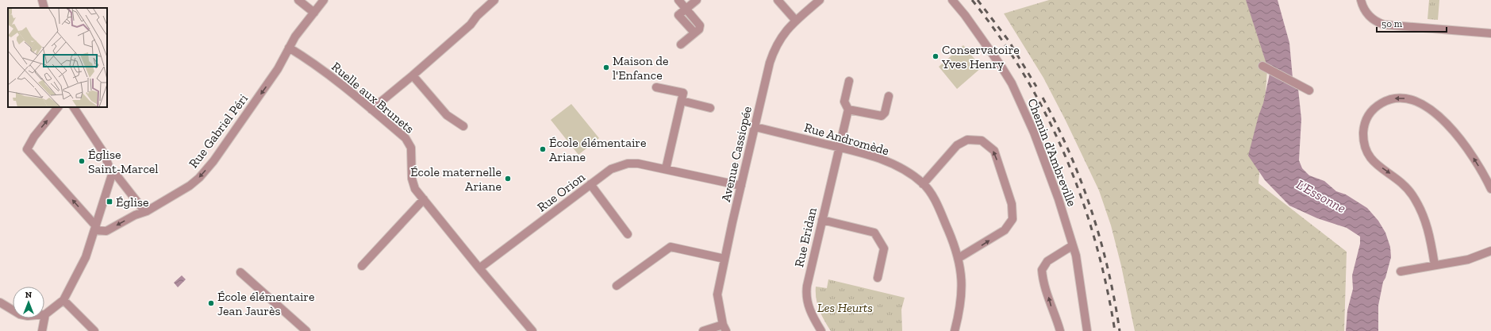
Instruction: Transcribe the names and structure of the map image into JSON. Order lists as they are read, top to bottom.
{
  "streets": {
    "street": [
      "Ruelle aux Brunets",
      "Rue Gabriel Péri",
      "Rue Andromède",
      "Chemin d'Ambreville",
      "Avenue Cassiopée",
      "Rue Orion",
      "Rue Eridan"
    ]
  },
  "crossings": [
    ["Ruelle aux Brunets", "Rue Gabriel Péri"],
    ["Ruelle aux Brunets", "Rue Orion"],
    ["Rue Andromède", "Avenue Cassiopée"],
    ["Rue Andromède", "Rue Eridan"],
    ["Avenue Cassiopée", "Rue Orion"]
  ],
  "one_way": ["Rue Gabriel Péri"],
  "water": ["L'Essonne"],
  "parks": ["Les Heurts"],
  "places": {
    "other": [
      "Conservatoire Yves Henry",
      "Maison de l'Enfance",
      "École élémentaire Ariane",
      "Église Saint-Marcel",
      "École maternelle Ariane",
      "École élémentaire Jean Jaurès"
    ],
    "transit": ["Église"]
  },
  "scale_bar": "50 m",
  "north": "top"
}
